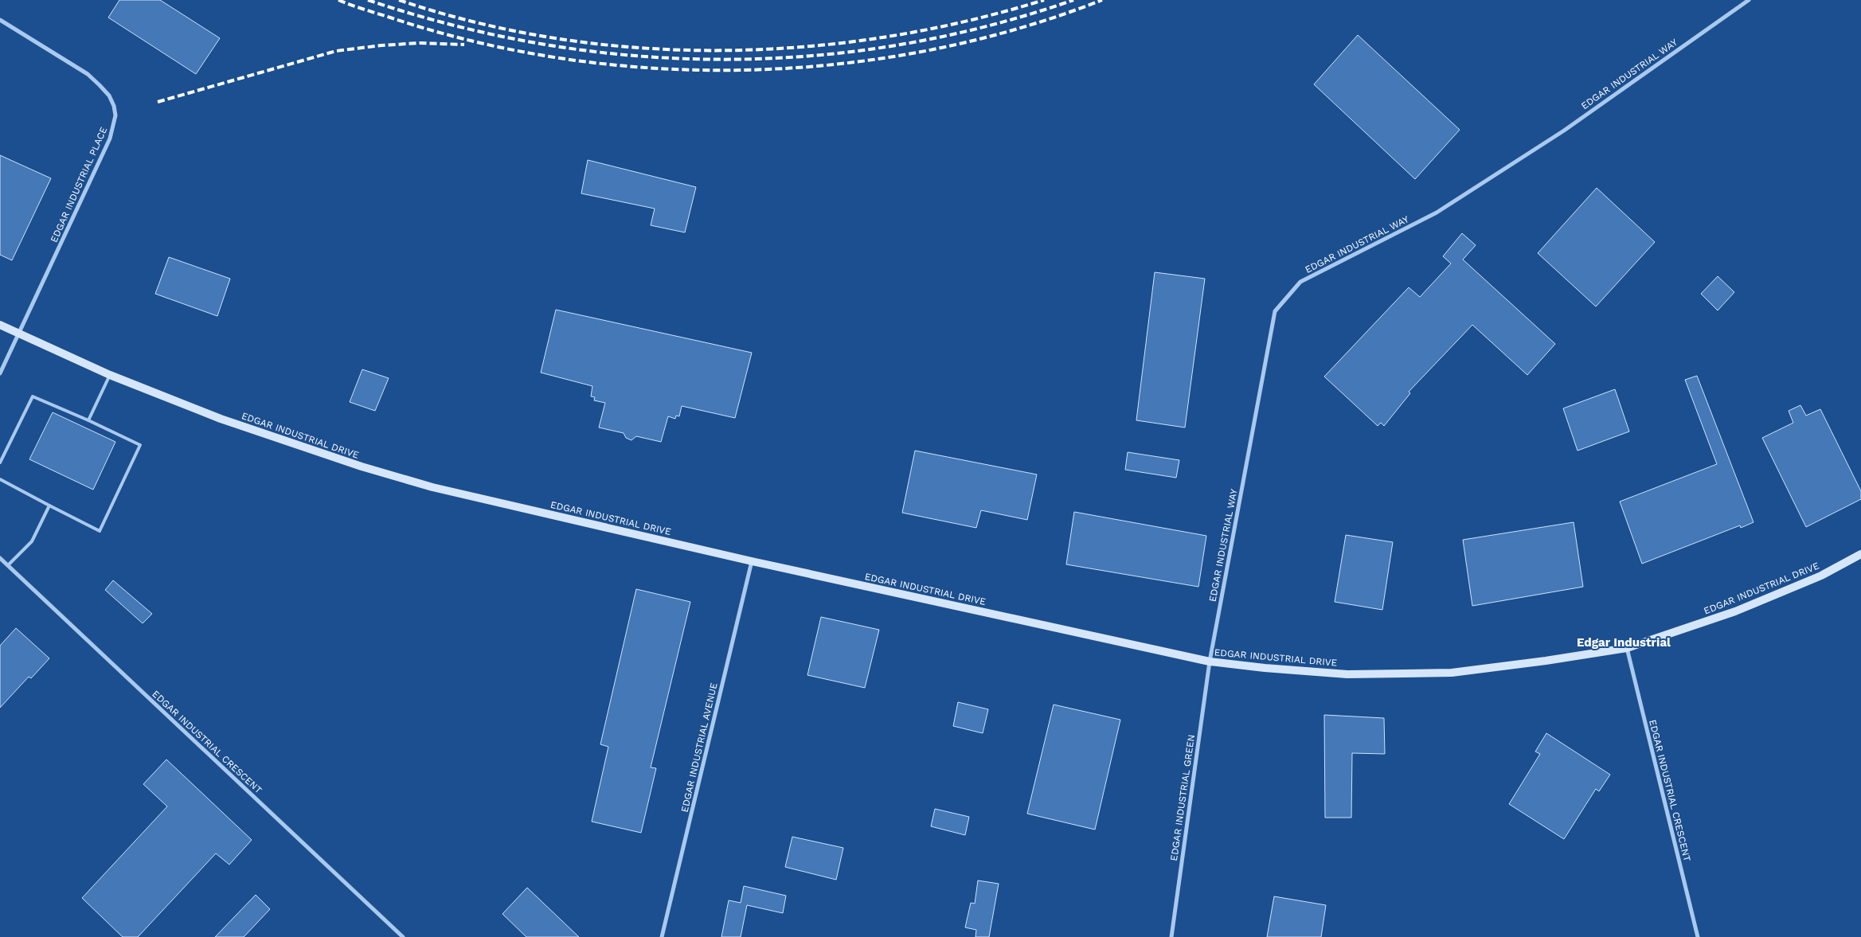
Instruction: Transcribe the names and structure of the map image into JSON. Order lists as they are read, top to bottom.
{
  "streets": {
    "street": [
      "EDGAR INDUSTRIAL WAY",
      "EDGAR INDUSTRIAL PLACE",
      "EDGAR INDUSTRIAL DRIVE",
      "EDGAR INDUSTRIAL CRESCENT",
      "EDGAR INDUSTRIAL AVENUE",
      "EDGAR INDUSTRIAL GREEN"
    ]
  },
  "crossings": [
    ["EDGAR INDUSTRIAL WAY", "EDGAR INDUSTRIAL DRIVE"],
    ["EDGAR INDUSTRIAL WAY", "EDGAR INDUSTRIAL GREEN"],
    ["EDGAR INDUSTRIAL PLACE", "EDGAR INDUSTRIAL DRIVE"],
    ["EDGAR INDUSTRIAL DRIVE", "EDGAR INDUSTRIAL CRESCENT"],
    ["EDGAR INDUSTRIAL DRIVE", "EDGAR INDUSTRIAL AVENUE"],
    ["EDGAR INDUSTRIAL DRIVE", "EDGAR INDUSTRIAL GREEN"]
  ],
  "districts": ["Edgar Industrial"]
}
